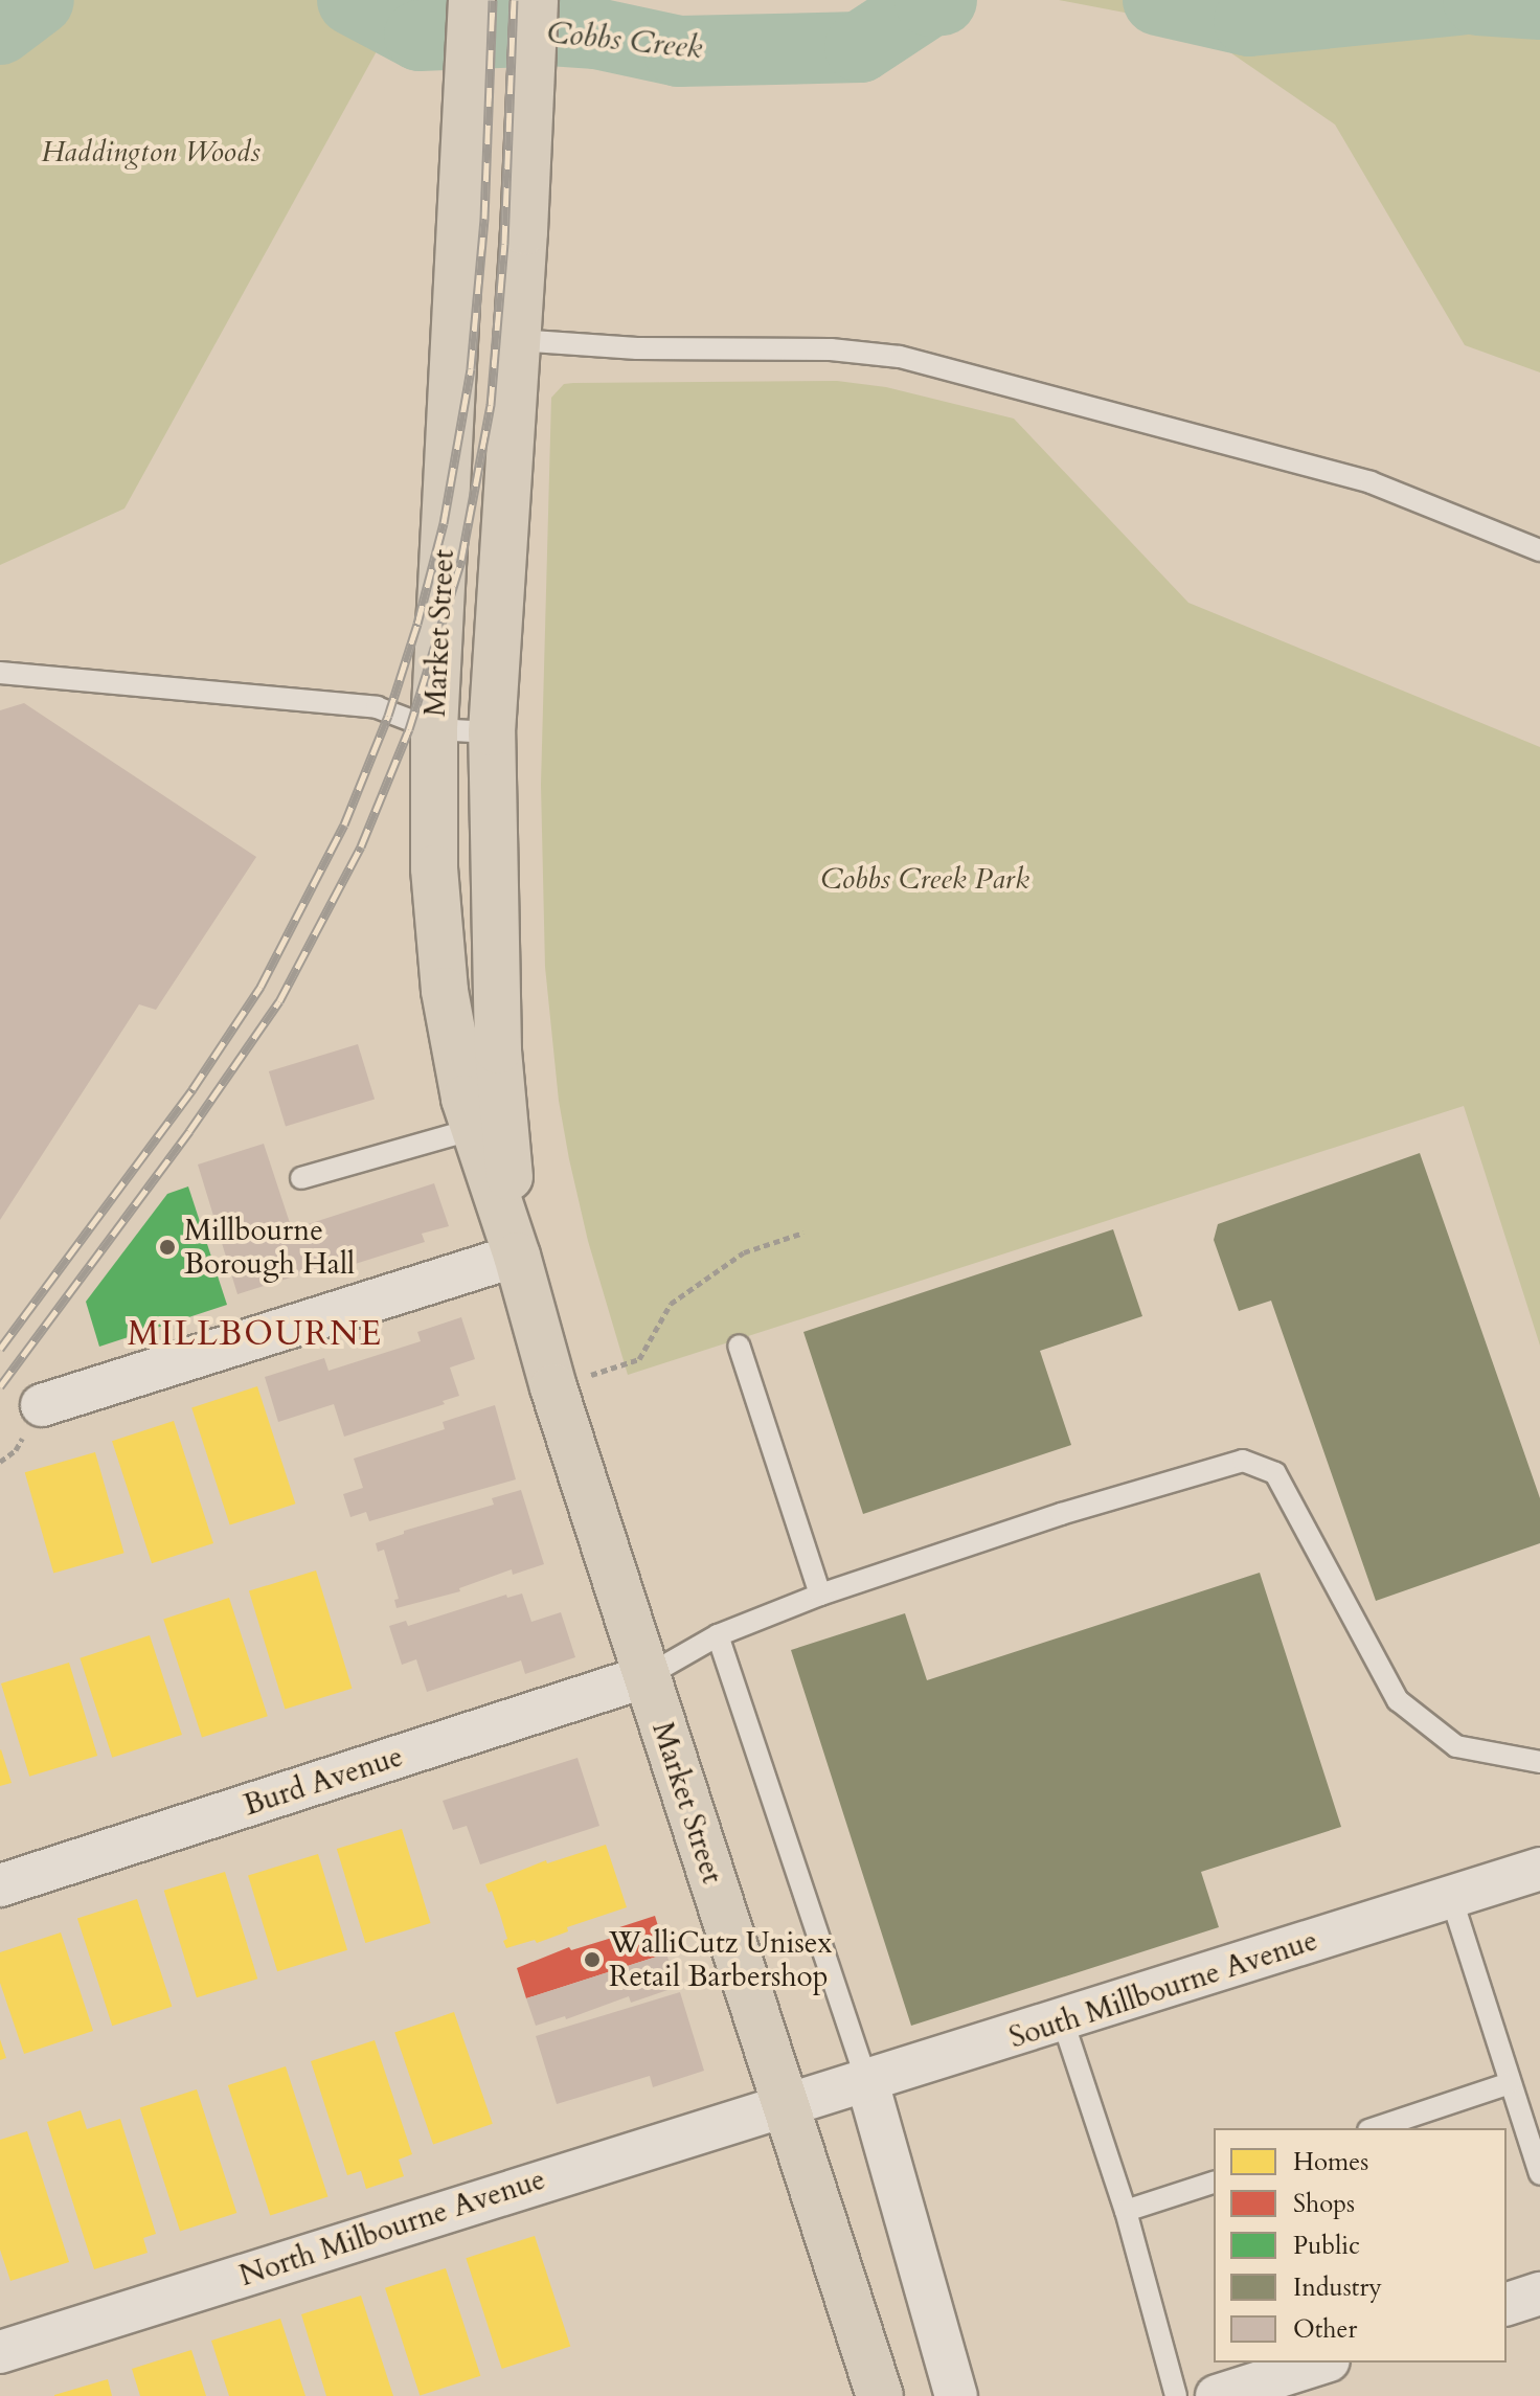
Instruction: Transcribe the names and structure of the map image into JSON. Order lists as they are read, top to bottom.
{
  "streets": {
    "main road": ["Market Street"],
    "street": ["Burd Avenue", "South Millbourne Avenue", "North Milbourne Avenue"]
  },
  "crossings": [
    ["Market Street", "Burd Avenue"],
    ["Market Street", "South Millbourne Avenue"],
    ["Market Street", "North Milbourne Avenue"],
    ["South Millbourne Avenue", "North Milbourne Avenue"]
  ],
  "districts": ["MILLBOURNE"],
  "water": ["Cobbs Creek"],
  "parks": ["Haddington Woods", "Cobbs Creek Park"],
  "places": ["Millbourne Borough Hall", "WalliCutz Unisex Retail Barbershop"],
  "legend": [
    "Homes",
    "Shops",
    "Public",
    "Industry",
    "Other"
  ]
}
